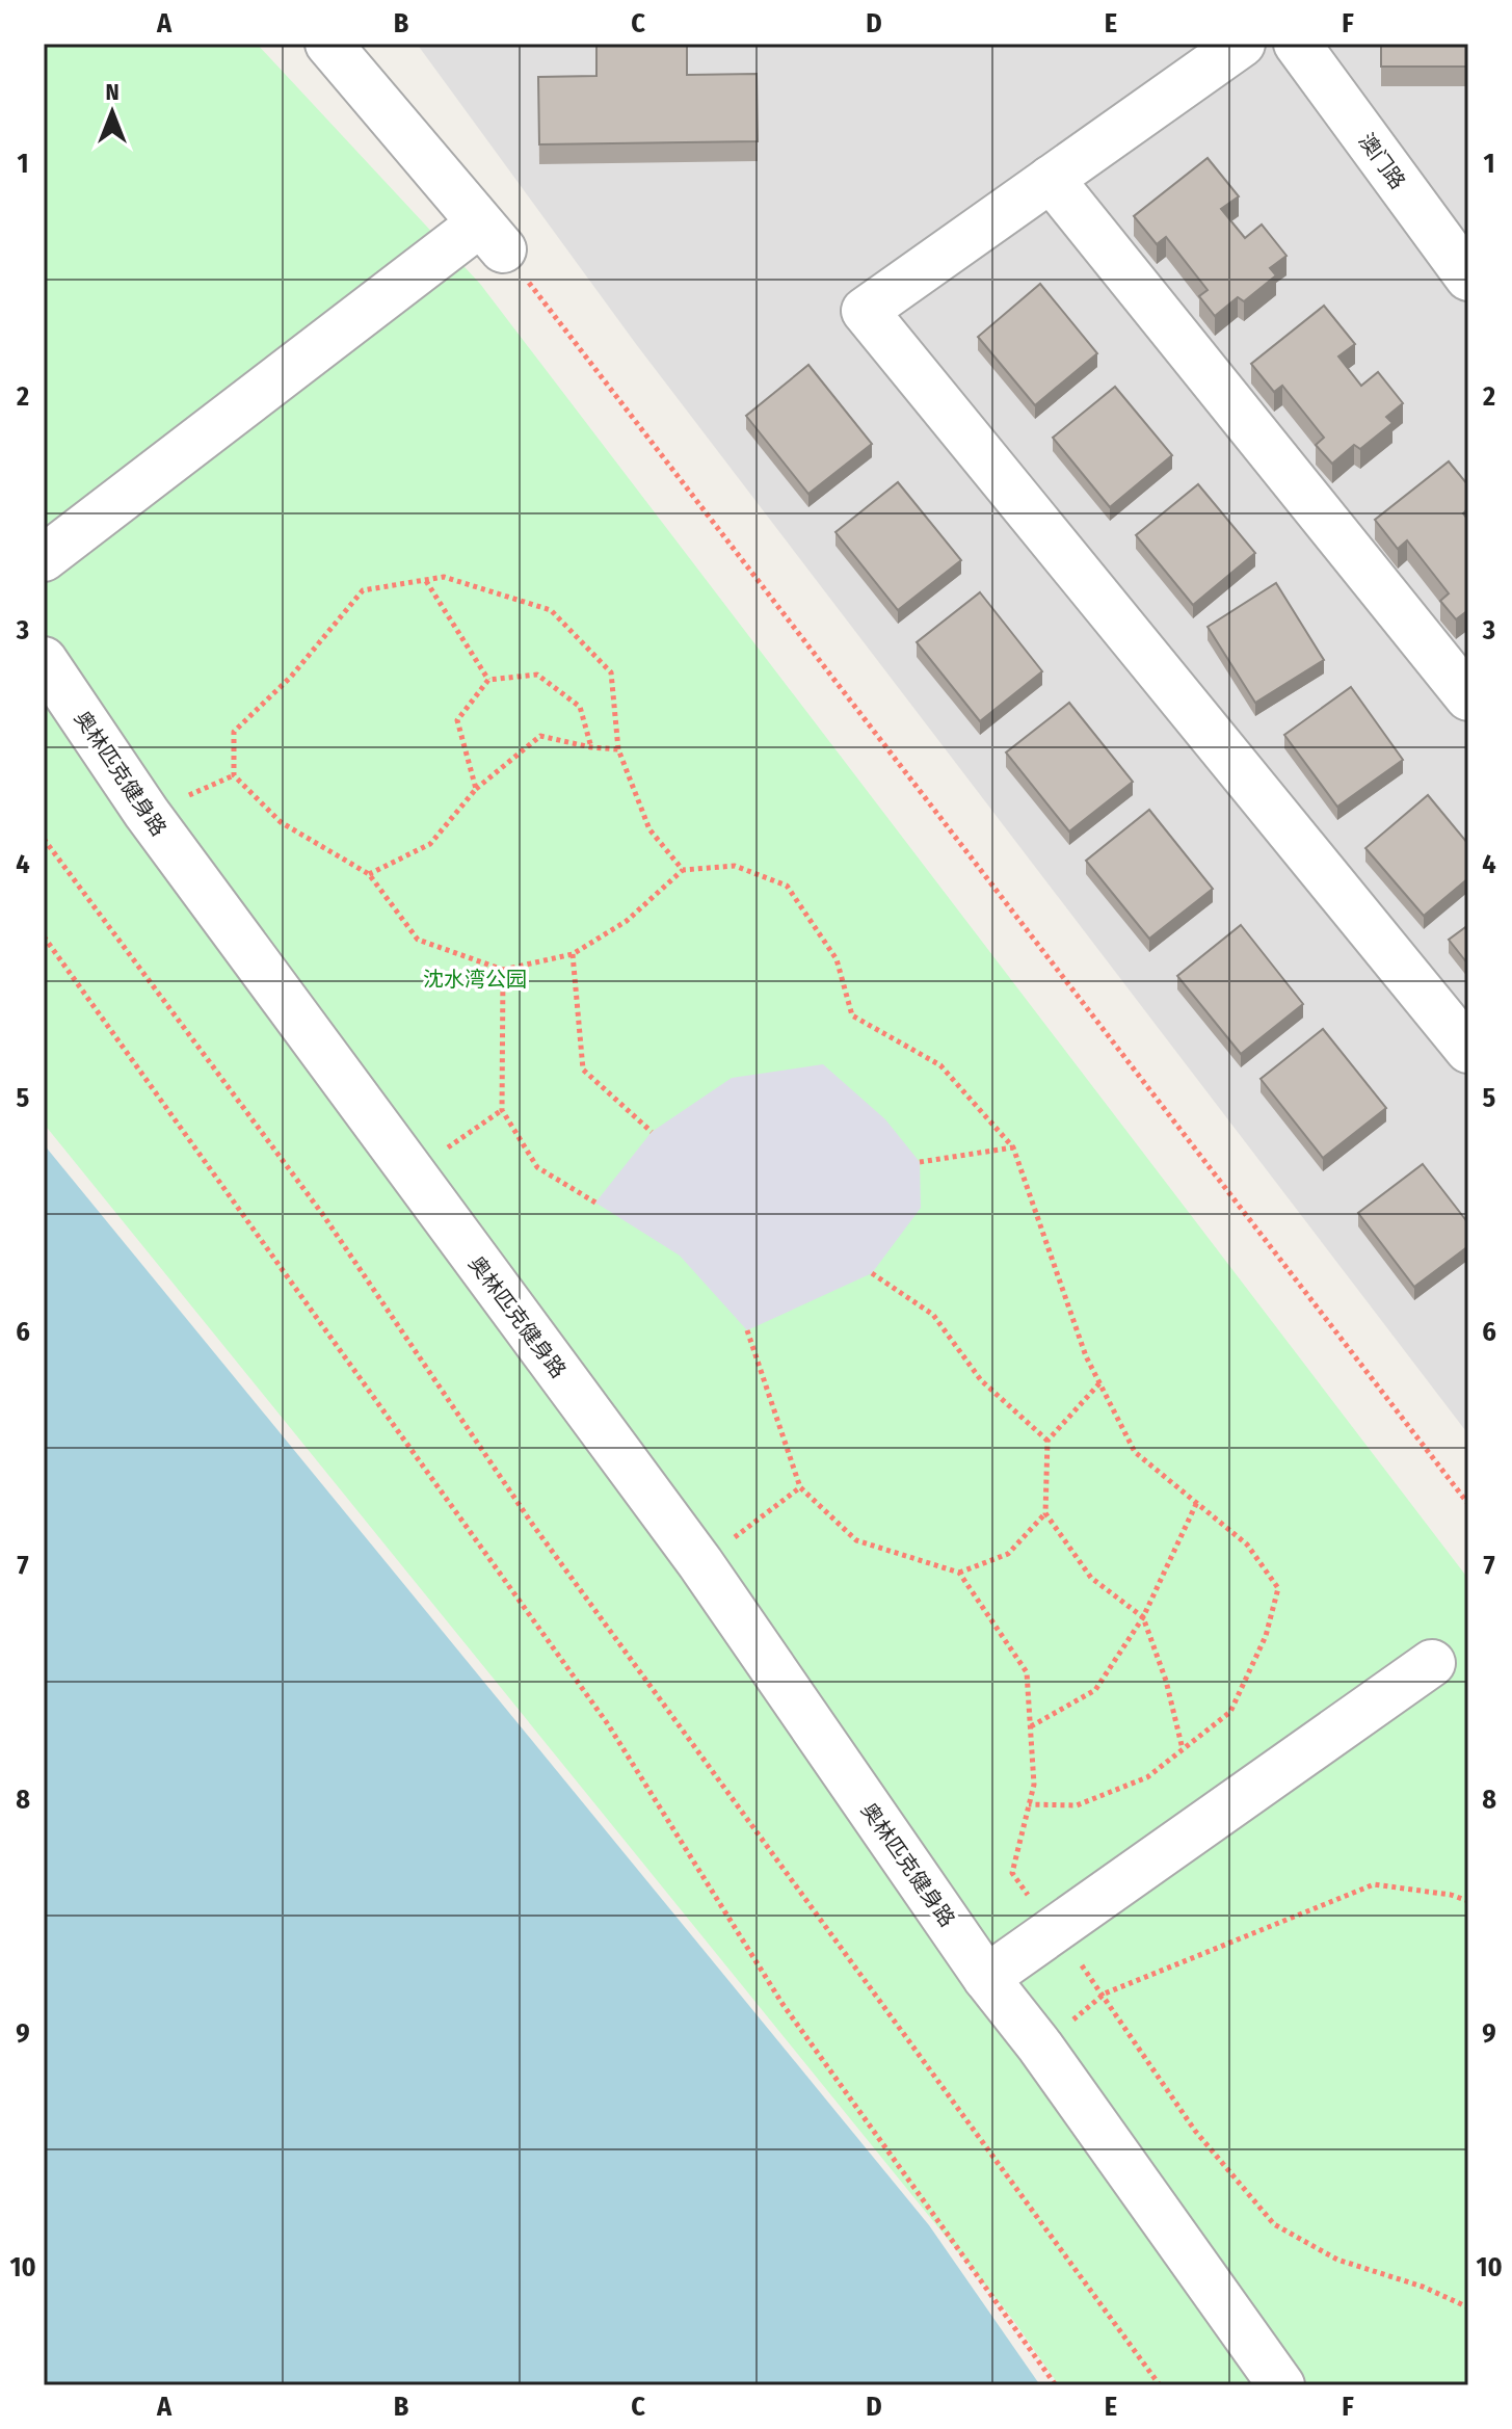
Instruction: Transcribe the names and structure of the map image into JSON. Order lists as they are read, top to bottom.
{
  "streets": {
    "street": ["澳门路", "奥林匹克健身路"]
  },
  "parks": ["沈水湾公园"],
  "north": "top",
  "grid": {
    "columns": [
      "A",
      "B",
      "C",
      "D",
      "E",
      "F"
    ],
    "rows": [
      "1",
      "2",
      "3",
      "4",
      "5",
      "6",
      "7",
      "8",
      "9",
      "10"
    ]
  }
}
